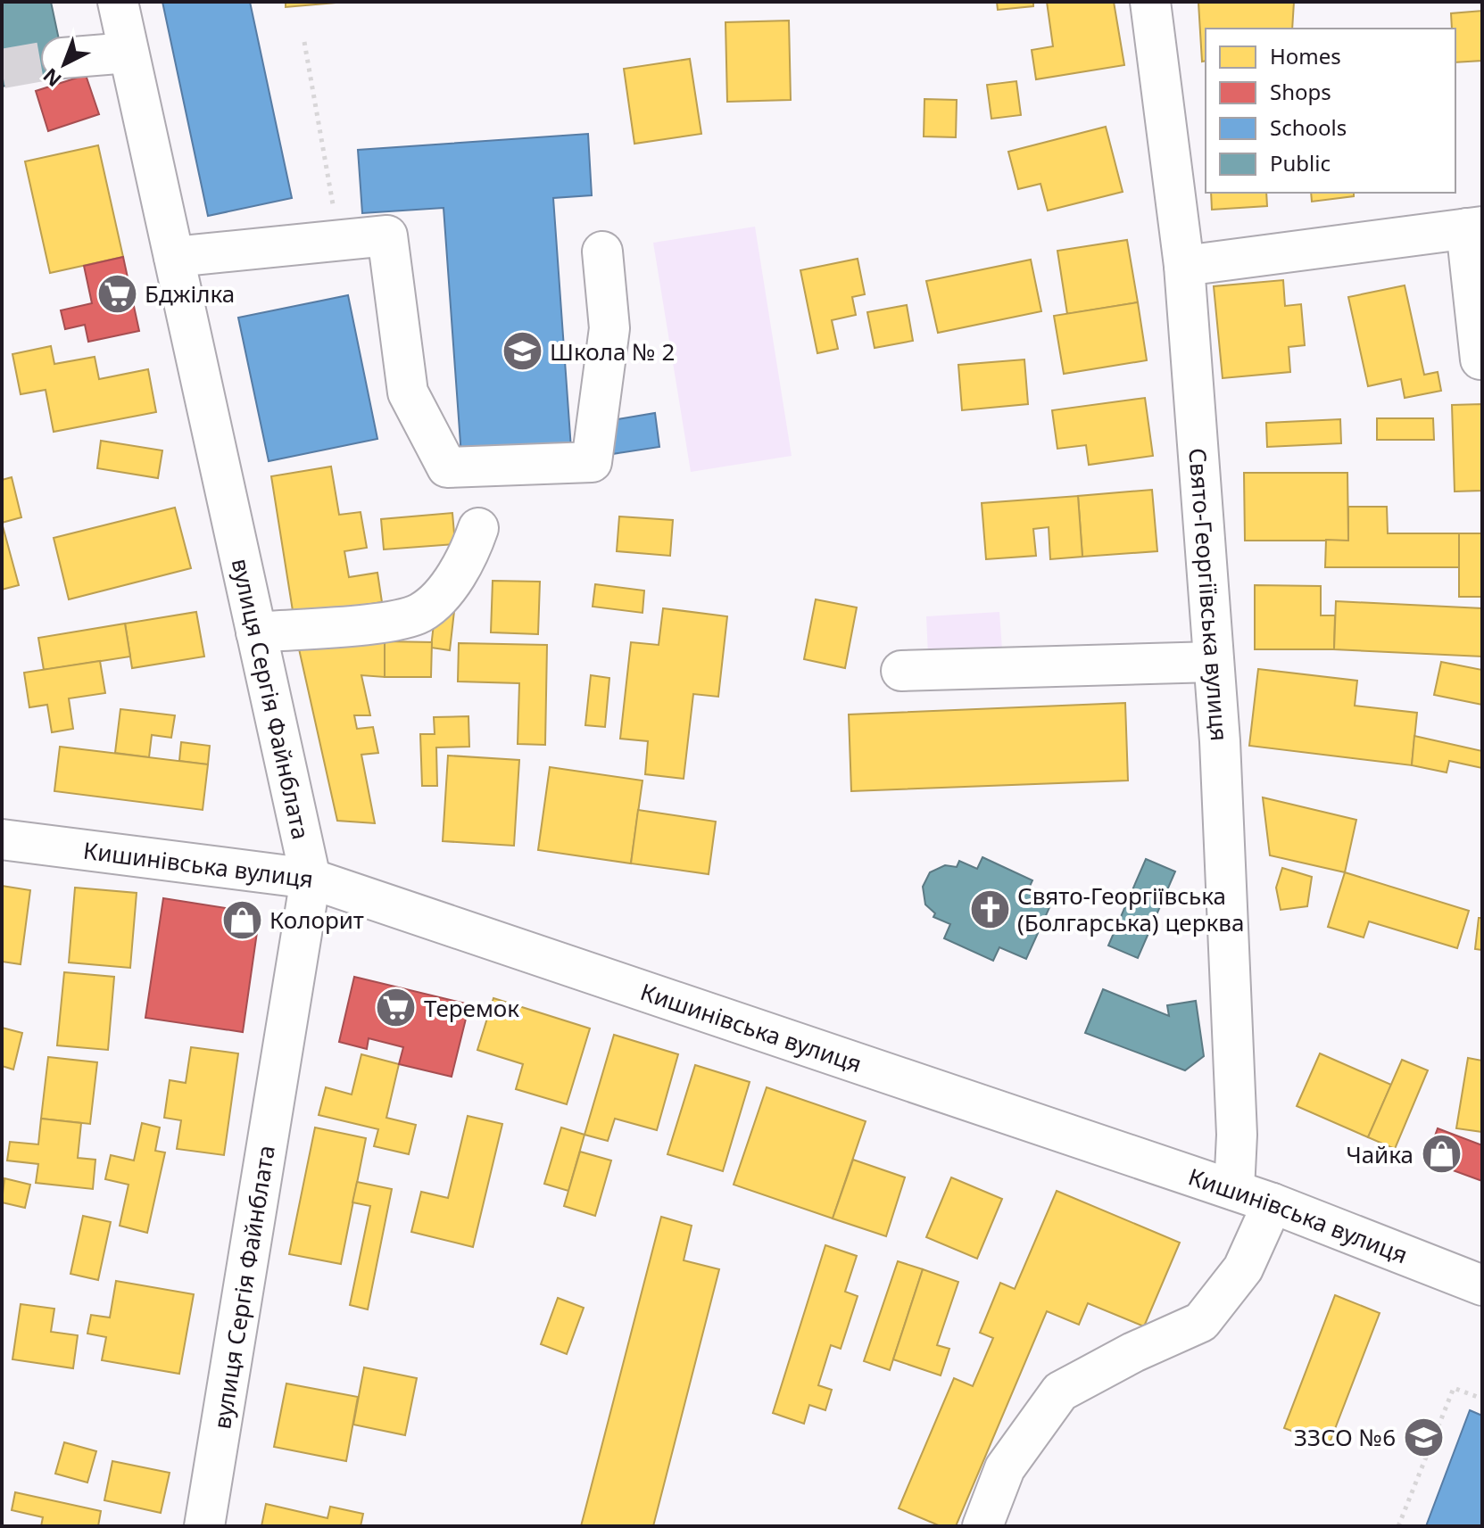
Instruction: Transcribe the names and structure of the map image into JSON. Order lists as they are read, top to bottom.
{
  "streets": {
    "street": ["Свято-Георгіївська вулиця", "вулиця Сергія Файнблата", "Кишинівська вулиця"]
  },
  "crossings": [
    ["Свято-Георгіївська вулиця", "Кишинівська вулиця"],
    ["вулиця Сергія Файнблата", "Кишинівська вулиця"]
  ],
  "places": {
    "supermarket": ["Бджілка", "Теремок"],
    "school or university": ["Школа № 2", "ЗЗСО №6"],
    "church": ["Свято-Георгіївська (Болгарська) церква"],
    "shop": ["Колорит", "Чайка"]
  },
  "legend": [
    "Homes",
    "Shops",
    "Schools",
    "Public"
  ],
  "north": "bottom left"
}
